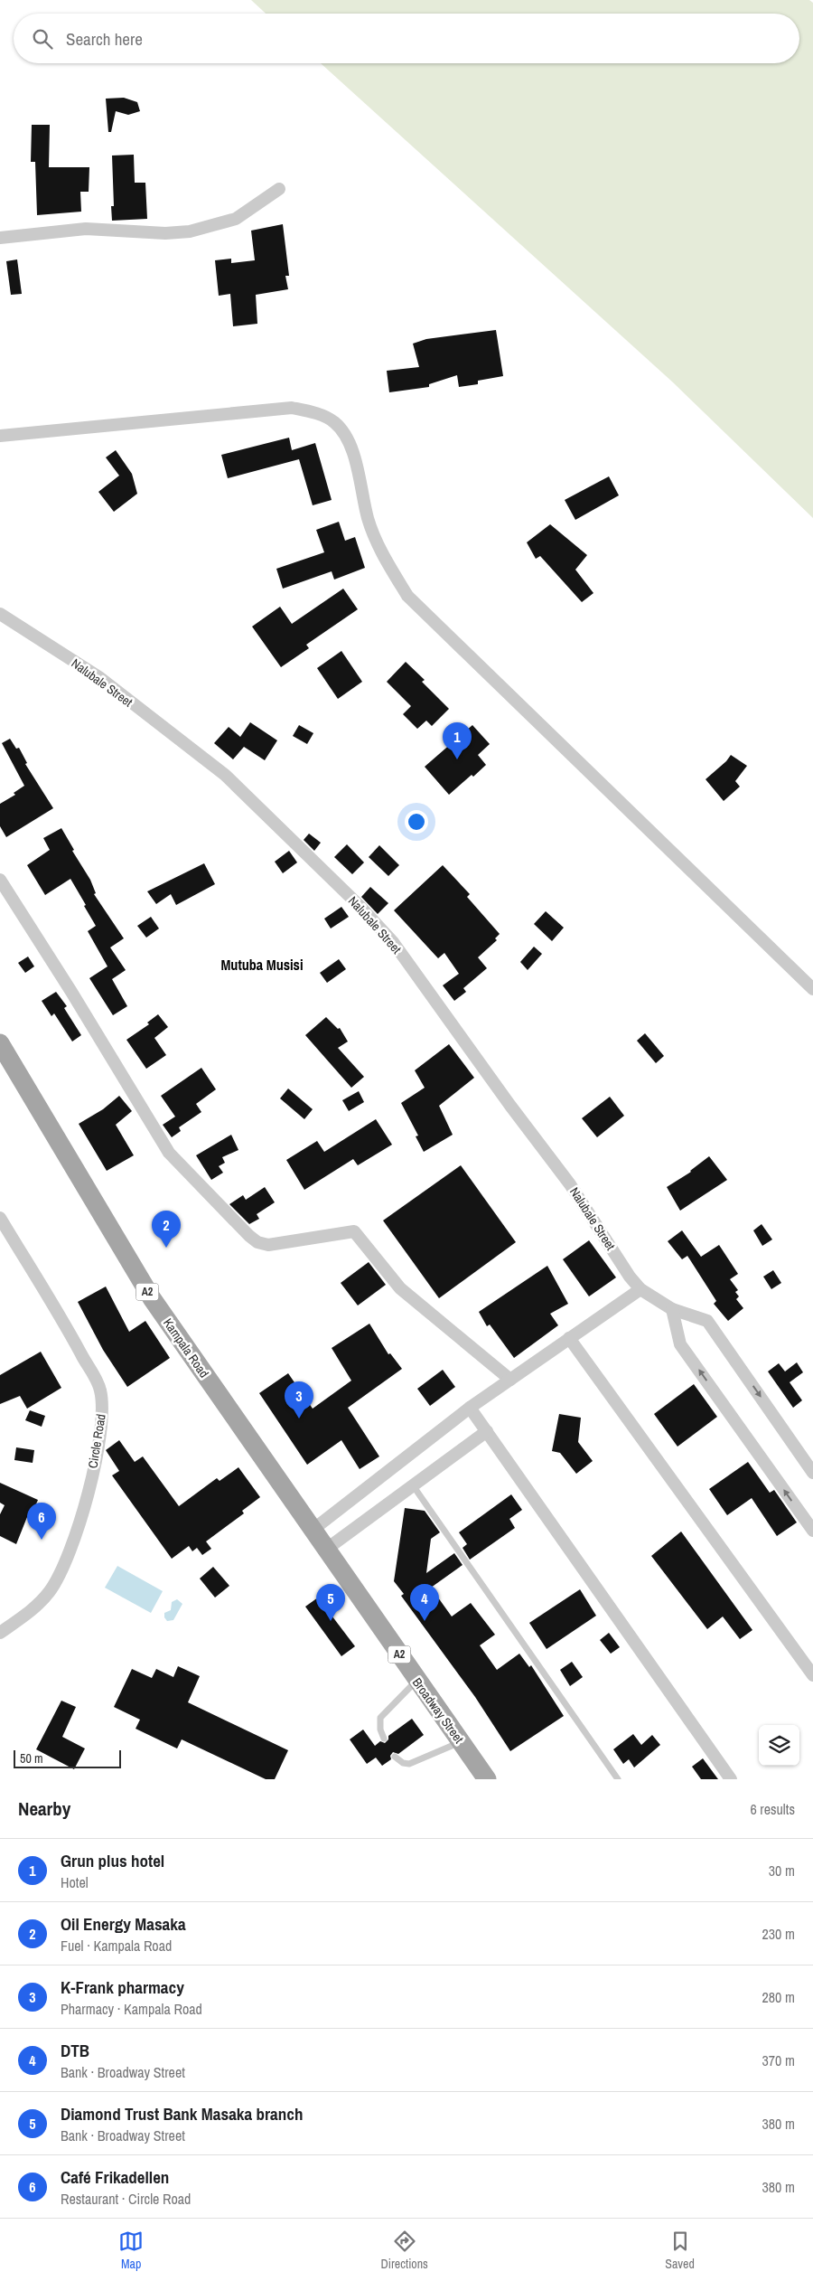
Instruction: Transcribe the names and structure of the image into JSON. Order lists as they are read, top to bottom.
{
  "streets": {
    "main road": ["A2", "Kampala Road", "Broadway Street"],
    "street": ["Nalubale Street", "Circle Road"]
  },
  "crossings": [
    ["Kampala Road", "Broadway Street"]
  ],
  "districts": ["Mutuba Musisi"],
  "scale_bar": "50 m",
  "page": {
    "search": "Search here",
    "pins": [
      "1",
      "2",
      "3",
      "6",
      "4",
      "5"
    ],
    "scale": "50 m",
    "heading": ["Nearby", "6 results"],
    "list": [
      {
        "mark": "1",
        "name": "Grun plus hotel",
        "note": "Hotel",
        "value": "30 m"
      },
      {
        "mark": "2",
        "name": "Oil Energy Masaka",
        "note": "Fuel · Kampala Road",
        "value": "230 m"
      },
      {
        "mark": "3",
        "name": "K-Frank pharmacy",
        "note": "Pharmacy · Kampala Road",
        "value": "280 m"
      },
      {
        "mark": "4",
        "name": "DTB",
        "note": "Bank · Broadway Street",
        "value": "370 m"
      },
      {
        "mark": "5",
        "name": "Diamond Trust Bank Masaka branch",
        "note": "Bank · Broadway Street",
        "value": "380 m"
      },
      {
        "mark": "6",
        "name": "Café Frikadellen",
        "note": "Restaurant · Circle Road",
        "value": "380 m"
      }
    ],
    "nav": ["Map", "Directions", "Saved"]
  }
}
